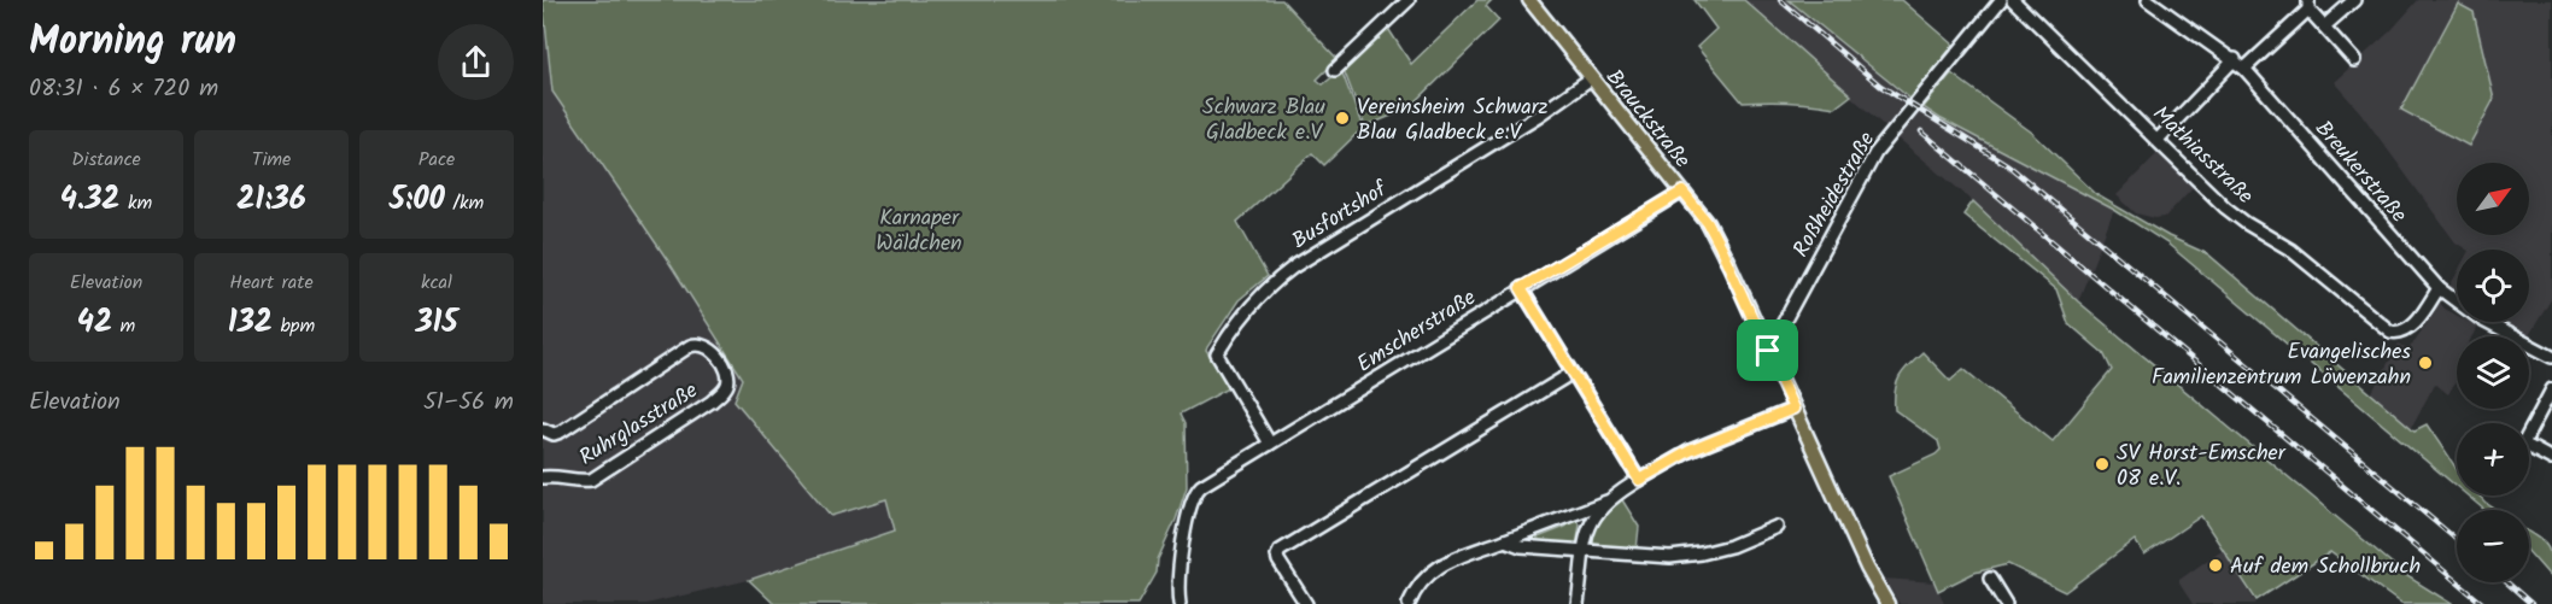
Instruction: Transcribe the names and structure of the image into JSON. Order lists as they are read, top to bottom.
{
  "streets": {
    "main road": ["Brauckstraße"],
    "street": [
      "Mathiasstraße",
      "Breukerstraße",
      "Roßheidestraße",
      "Busfortshof",
      "Emscherstraße",
      "Ruhrglasstraße"
    ]
  },
  "crossings": [
    ["Brauckstraße", "Roßheidestraße"],
    ["Brauckstraße", "Busfortshof"],
    ["Brauckstraße", "Emscherstraße"],
    ["Mathiasstraße", "Breukerstraße"],
    ["Busfortshof", "Emscherstraße"]
  ],
  "parks": ["Schwarz Blau Gladbeck e.V", "Karnaper Wäldchen"],
  "places": [
    "Vereinsheim Schwarz Blau Gladbeck e.V",
    "Evangelisches Familienzentrum Löwenzahn",
    "SV Horst-Emscher 08 e.V.",
    "Auf dem Schollbruch"
  ],
  "north": "top right",
  "page": {
    "heading": ["Morning run", "08:31 · 6 × 720 m"],
    "stats": [
      ["Distance", "4.32 km"],
      ["Time", "21:36"],
      ["Pace", "5:00 /km"],
      ["Elevation", "42 m"],
      ["Heart rate", "132 bpm"],
      ["kcal", "315"]
    ],
    "map_buttons": ["+", "−"],
    "chart": ["Elevation", "51–56 m"]
  }
}
